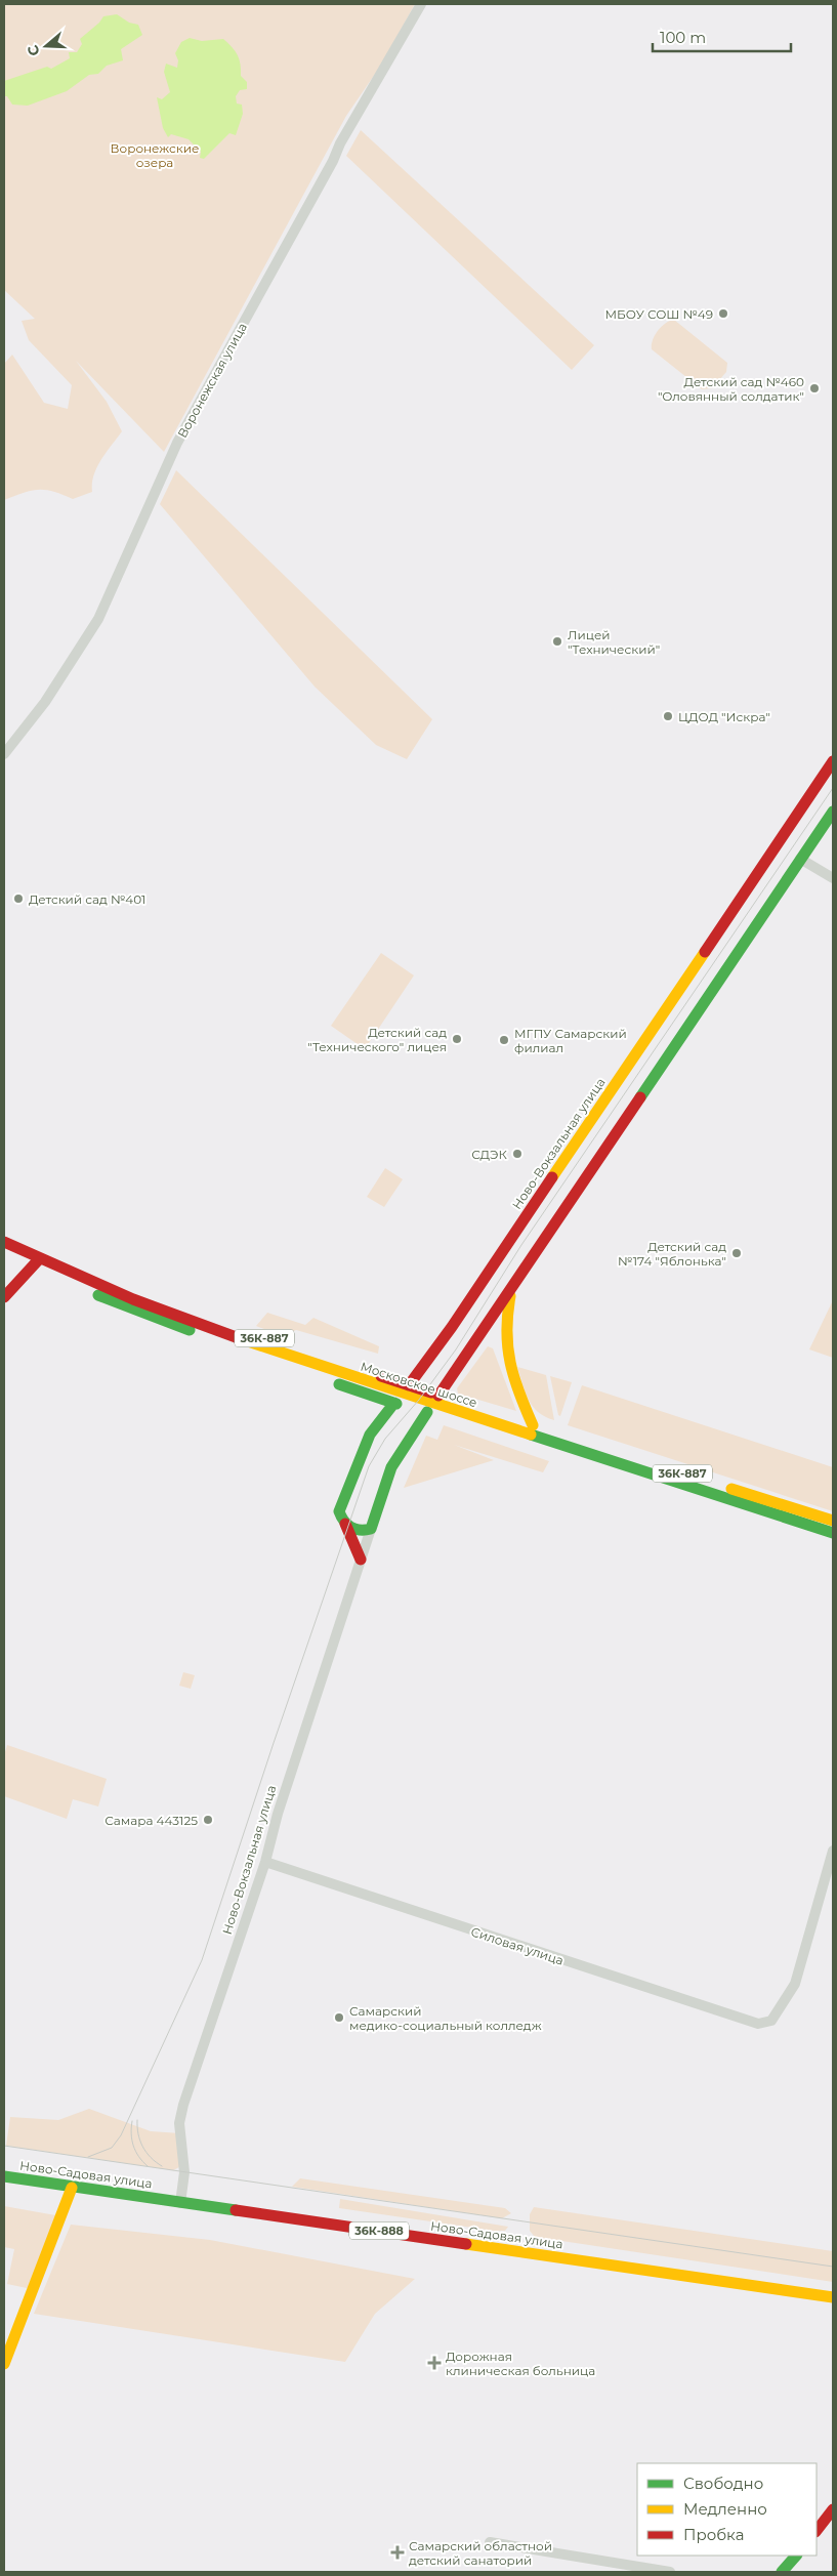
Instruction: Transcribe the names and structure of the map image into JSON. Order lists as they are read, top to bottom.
{
  "streets": {
    "main road": [
      "Ново-Вокзальная улица",
      "36К-887",
      "Московское шоссе",
      "Ново-Садовая улица",
      "36К-888"
    ],
    "street": ["Воронежская улица", "Силовая улица"]
  },
  "crossings": [
    ["Ново-Вокзальная улица", "Московское шоссе"],
    ["Ново-Вокзальная улица", "Силовая улица"],
    ["Ново-Вокзальная улица", "Ново-Садовая улица"]
  ],
  "parks": ["Воронежские озера"],
  "places": {
    "other": [
      "МБОУ СОШ №49",
      "Детский сад №460 \"Оловянный солдатик\"",
      "Лицей \"Технический\"",
      "ЦДОД \"Искра\"",
      "Детский сад №401",
      "Детский сад \"Технического\" лицея",
      "МГПУ Самарский филиал",
      "СДЭК",
      "Детский сад №174 \"Яблонька\"",
      "Самара 443125",
      "Самарский медико-социальный колледж"
    ],
    "health": ["Дорожная клиническая больница", "Самарский областной детский санаторий"]
  },
  "legend": ["Свободно", "Медленно", "Пробка"],
  "scale_bar": "100 m",
  "north": "left"
}
